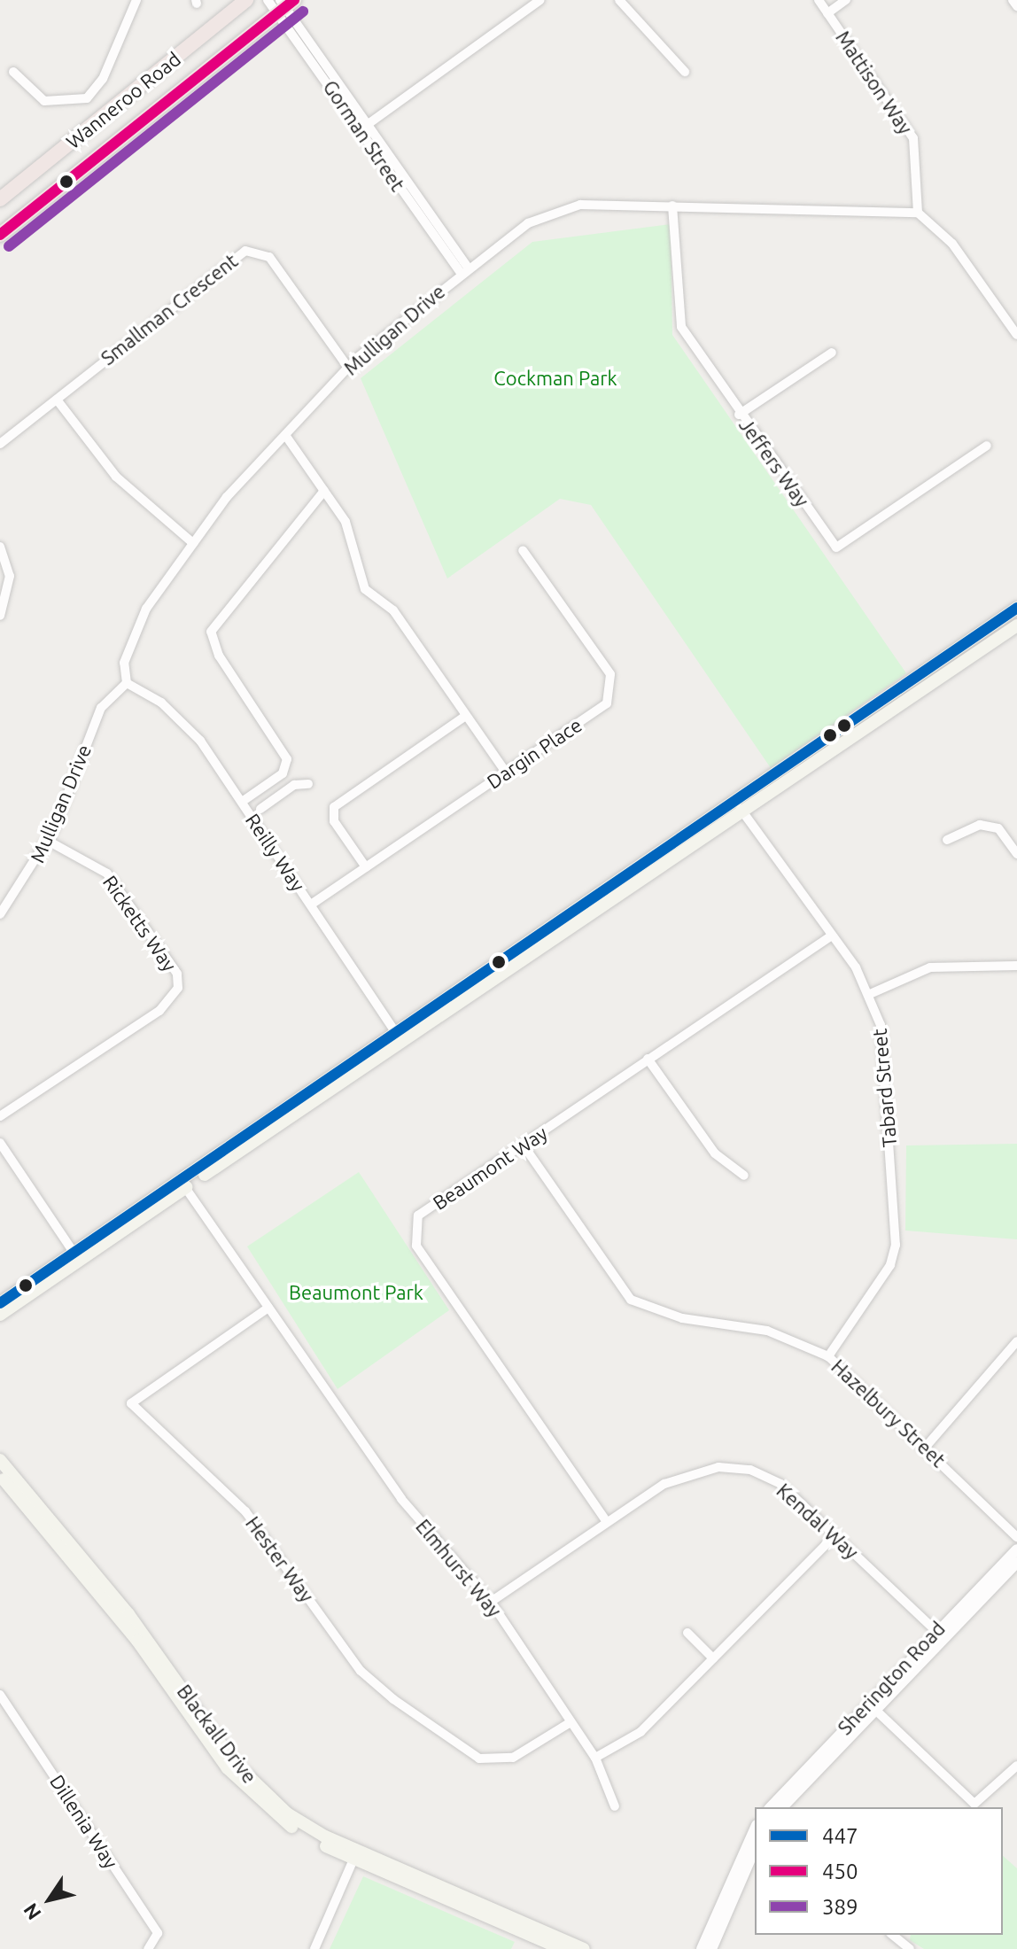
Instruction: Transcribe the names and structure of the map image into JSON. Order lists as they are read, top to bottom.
{
  "streets": {
    "highway": ["Wanneroo Road"],
    "main road": ["Blackall Drive"],
    "street": [
      "Mattison Way",
      "Gorman Street",
      "Smallman Crescent",
      "Mulligan Drive",
      "Jeffers Way",
      "Dargin Place",
      "Reilly Way",
      "Ricketts Way",
      "Tabard Street",
      "Beaumont Way",
      "Hazelbury Street",
      "Kendal Way",
      "Hester Way",
      "Elmhurst Way",
      "Sherington Road",
      "Dillenia Way"
    ]
  },
  "crossings": [
    ["Mattison Way", "Mulligan Drive"],
    ["Wanneroo Road", "Gorman Street"],
    ["Gorman Street", "Mulligan Drive"],
    ["Smallman Crescent", "Mulligan Drive"],
    ["Mulligan Drive", "Jeffers Way"],
    ["Mulligan Drive", "Reilly Way"],
    ["Mulligan Drive", "Ricketts Way"],
    ["Dargin Place", "Reilly Way"],
    ["Tabard Street", "Beaumont Way"],
    ["Tabard Street", "Hazelbury Street"],
    ["Beaumont Way", "Hazelbury Street"],
    ["Beaumont Way", "Kendal Way"],
    ["Kendal Way", "Elmhurst Way"],
    ["Kendal Way", "Sherington Road"],
    ["Hester Way", "Elmhurst Way"]
  ],
  "parks": ["Cockman Park", "Beaumont Park"],
  "lines": ["transit line 450", "transit line 389", "transit line 447"],
  "legend": ["447", "450", "389"],
  "north": "bottom left"
}
